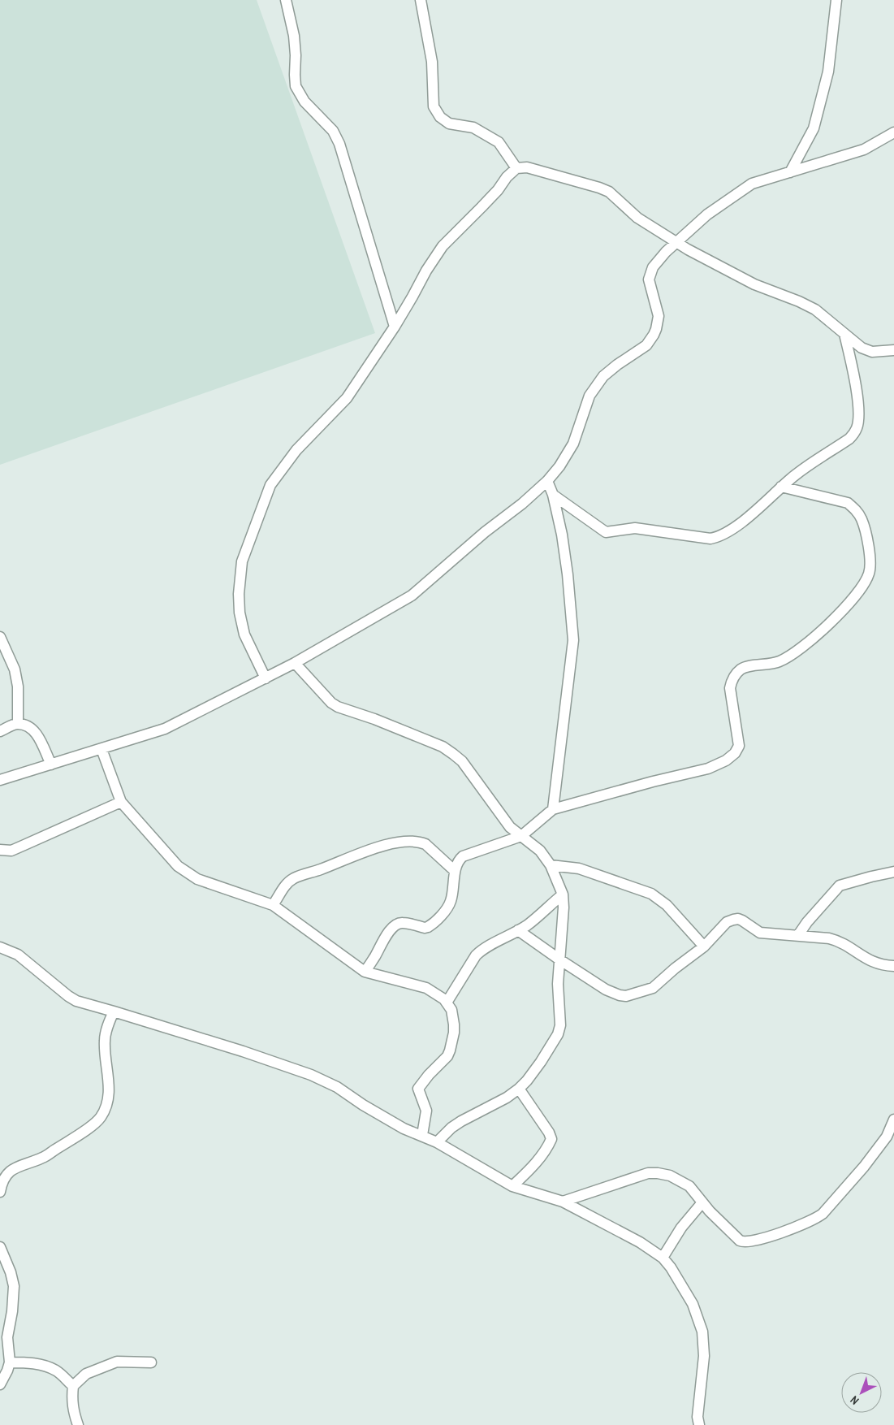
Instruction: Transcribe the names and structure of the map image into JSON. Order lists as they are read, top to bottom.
{
  "north": "bottom left"
}
